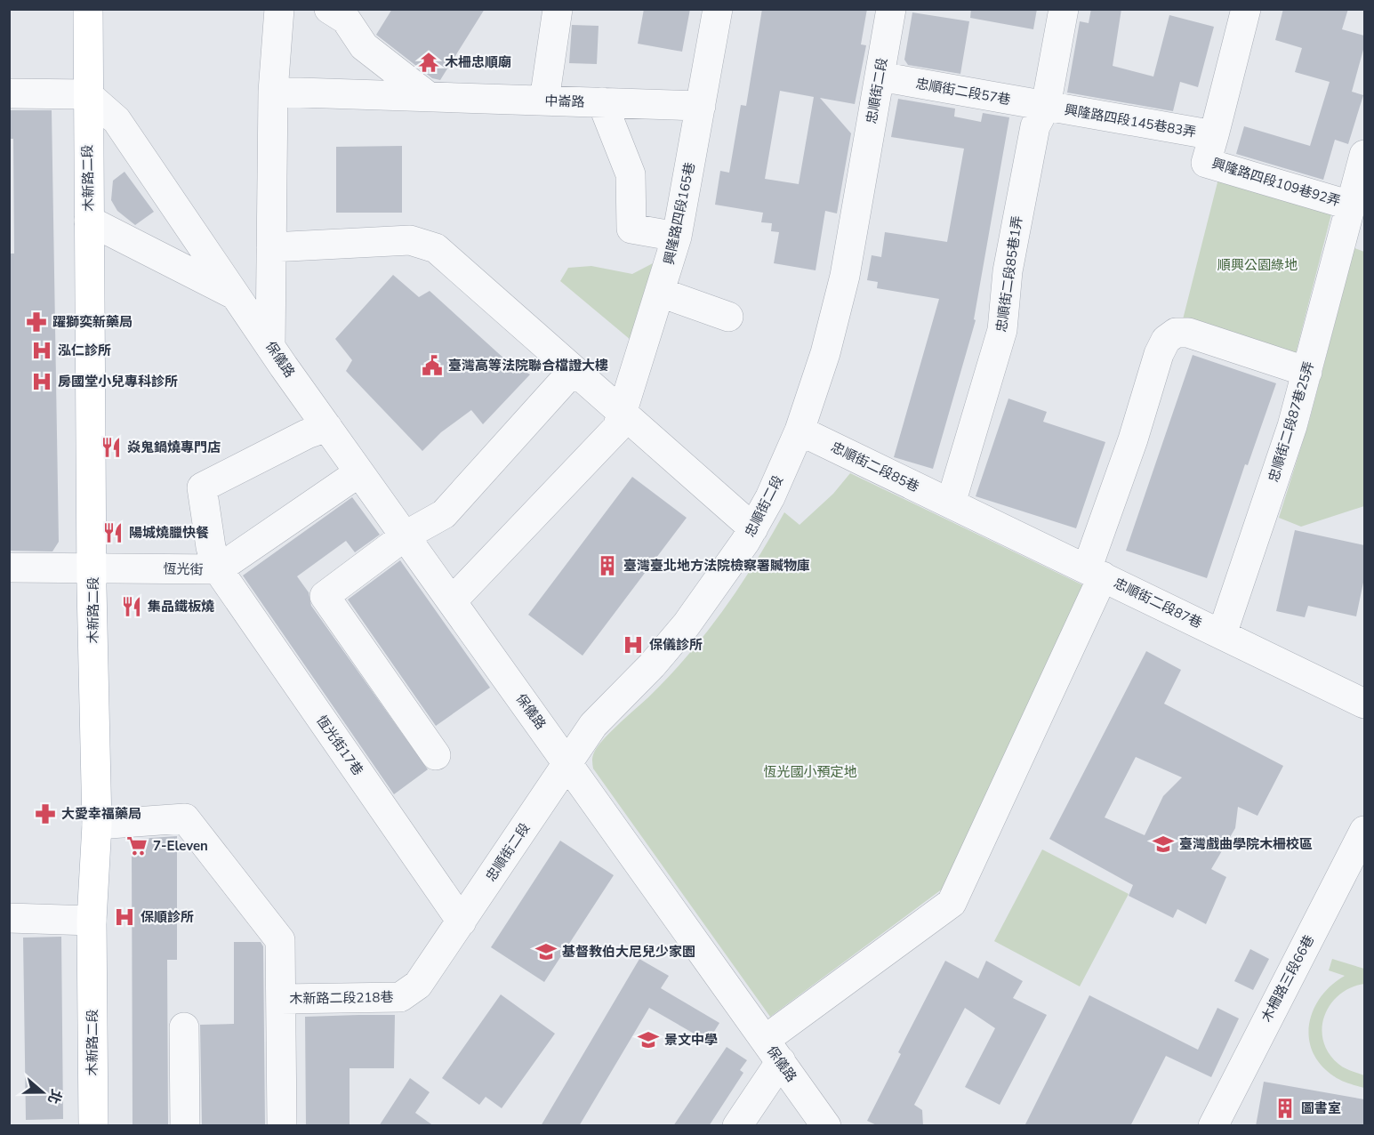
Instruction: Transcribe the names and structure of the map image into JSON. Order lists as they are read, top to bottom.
{
  "streets": {
    "main road": ["木新路二段"],
    "street": [
      "忠順街二段",
      "忠順街二段57巷",
      "中崙路",
      "興隆路四段145巷83弄",
      "興隆路四段109巷92弄",
      "興隆路四段165巷",
      "忠順街二段85巷1弄",
      "保儀路",
      "忠順街二段87巷25弄",
      "忠順街二段85巷",
      "恆光街",
      "忠順街二段87巷",
      "恆光街17巷",
      "木柵路三段66巷",
      "木新路二段218巷"
    ]
  },
  "crossings": [
    ["忠順街二段", "忠順街二段57巷"],
    ["忠順街二段", "保儀路"],
    ["忠順街二段", "忠順街二段85巷"],
    ["忠順街二段", "恆光街17巷"],
    ["忠順街二段", "木新路二段218巷"],
    ["忠順街二段57巷", "興隆路四段145巷83弄"],
    ["忠順街二段57巷", "忠順街二段85巷1弄"],
    ["中崙路", "興隆路四段165巷"],
    ["興隆路四段145巷83弄", "興隆路四段109巷92弄"],
    ["興隆路四段145巷83弄", "忠順街二段85巷1弄"],
    ["木新路二段", "保儀路"],
    ["木新路二段", "恆光街"],
    ["興隆路四段109巷92弄", "忠順街二段87巷25弄"],
    ["興隆路四段165巷", "保儀路"],
    ["忠順街二段85巷1弄", "忠順街二段85巷"],
    ["忠順街二段85巷1弄", "忠順街二段87巷"],
    ["保儀路", "恆光街"],
    ["保儀路", "恆光街17巷"],
    ["忠順街二段87巷25弄", "忠順街二段87巷"],
    ["忠順街二段85巷", "忠順街二段87巷"],
    ["恆光街", "恆光街17巷"],
    ["恆光街17巷", "木新路二段218巷"]
  ],
  "parks": ["順興公園綠地", "恆光國小預定地"],
  "places": {
    "temple": ["木柵忠順廟"],
    "pharmacy": ["躍獅奕新藥局", "大愛幸福藥局"],
    "hospital": [
      "泓仁診所",
      "房國堂小兒專科診所",
      "保儀診所",
      "保順診所"
    ],
    "public building": ["臺灣高等法院聯合檔證大樓"],
    "restaurant": ["焱鬼鍋燒專門店", "陽城燒臘快餐", "集品鐵板燒"],
    "building": ["臺灣臺北地方法院檢察署贓物庫", "圖書室"],
    "school or university": ["臺灣戲曲學院木柵校區", "基督教伯大尼兒少家園", "景文中學"],
    "supermarket": ["7-Eleven"]
  },
  "north": "right"
}
